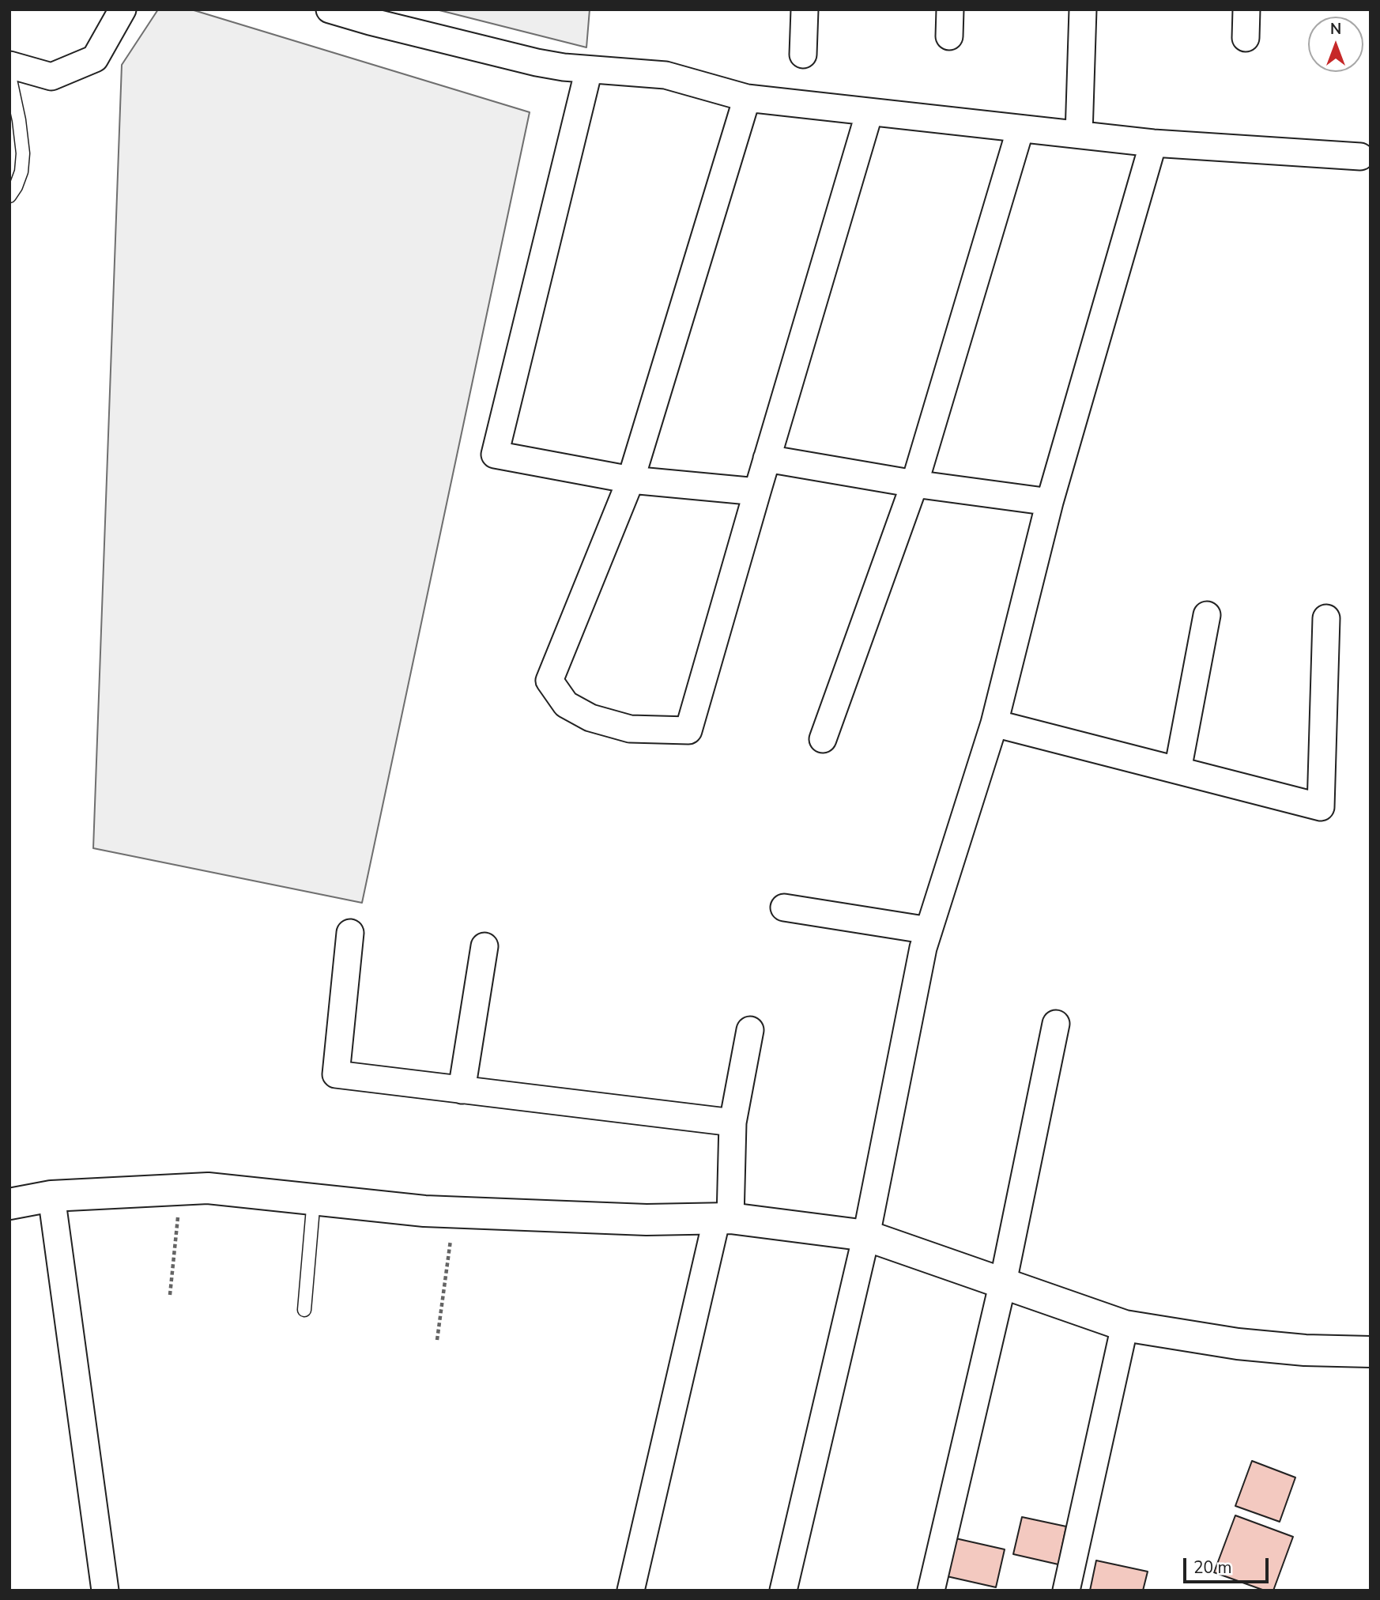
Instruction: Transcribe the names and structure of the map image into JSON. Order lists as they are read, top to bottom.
{
  "scale_bar": "20 m",
  "north": "top"
}
